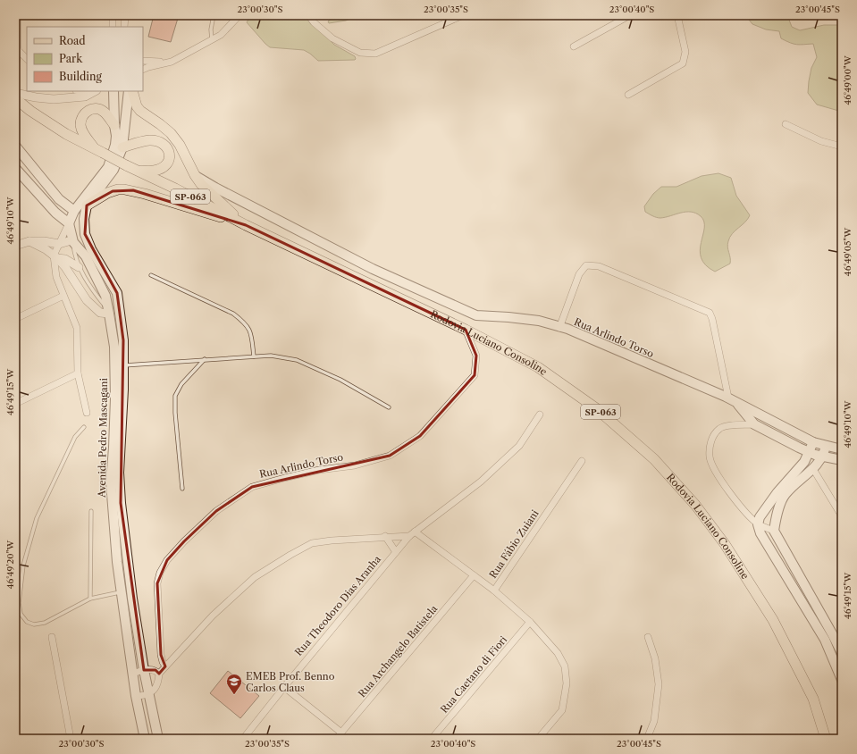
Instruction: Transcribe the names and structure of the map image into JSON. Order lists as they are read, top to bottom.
{
  "streets": {
    "main road": [
      "SP-063",
      "Rua Arlindo Torso",
      "Rodovia Luciano Consoline",
      "Avenida Pedro Mascagani"
    ],
    "street": [
      "Rua Fábio Zuiani",
      "Rua Theodoro Dias Aranha",
      "Rua Archangelo Batistela",
      "Rua Caetano di Fiori"
    ]
  },
  "crossings": [
    ["Rua Arlindo Torso", "Rodovia Luciano Consoline"],
    ["Rua Fábio Zuiani", "Rua Caetano di Fiori"]
  ],
  "places": {
    "school or university": ["EMEB Prof. Benno Carlos Claus"]
  },
  "legend": ["Road", "Park", "Building"],
  "coordinates": [
    "23°00'30\"S",
    "23°00'35\"S",
    "23°00'40\"S",
    "23°00'45\"S",
    "46°49'00\"W",
    "46°49'10\"W",
    "46°49'05\"W",
    "46°49'15\"W",
    "46°49'20\"W"
  ]
}
